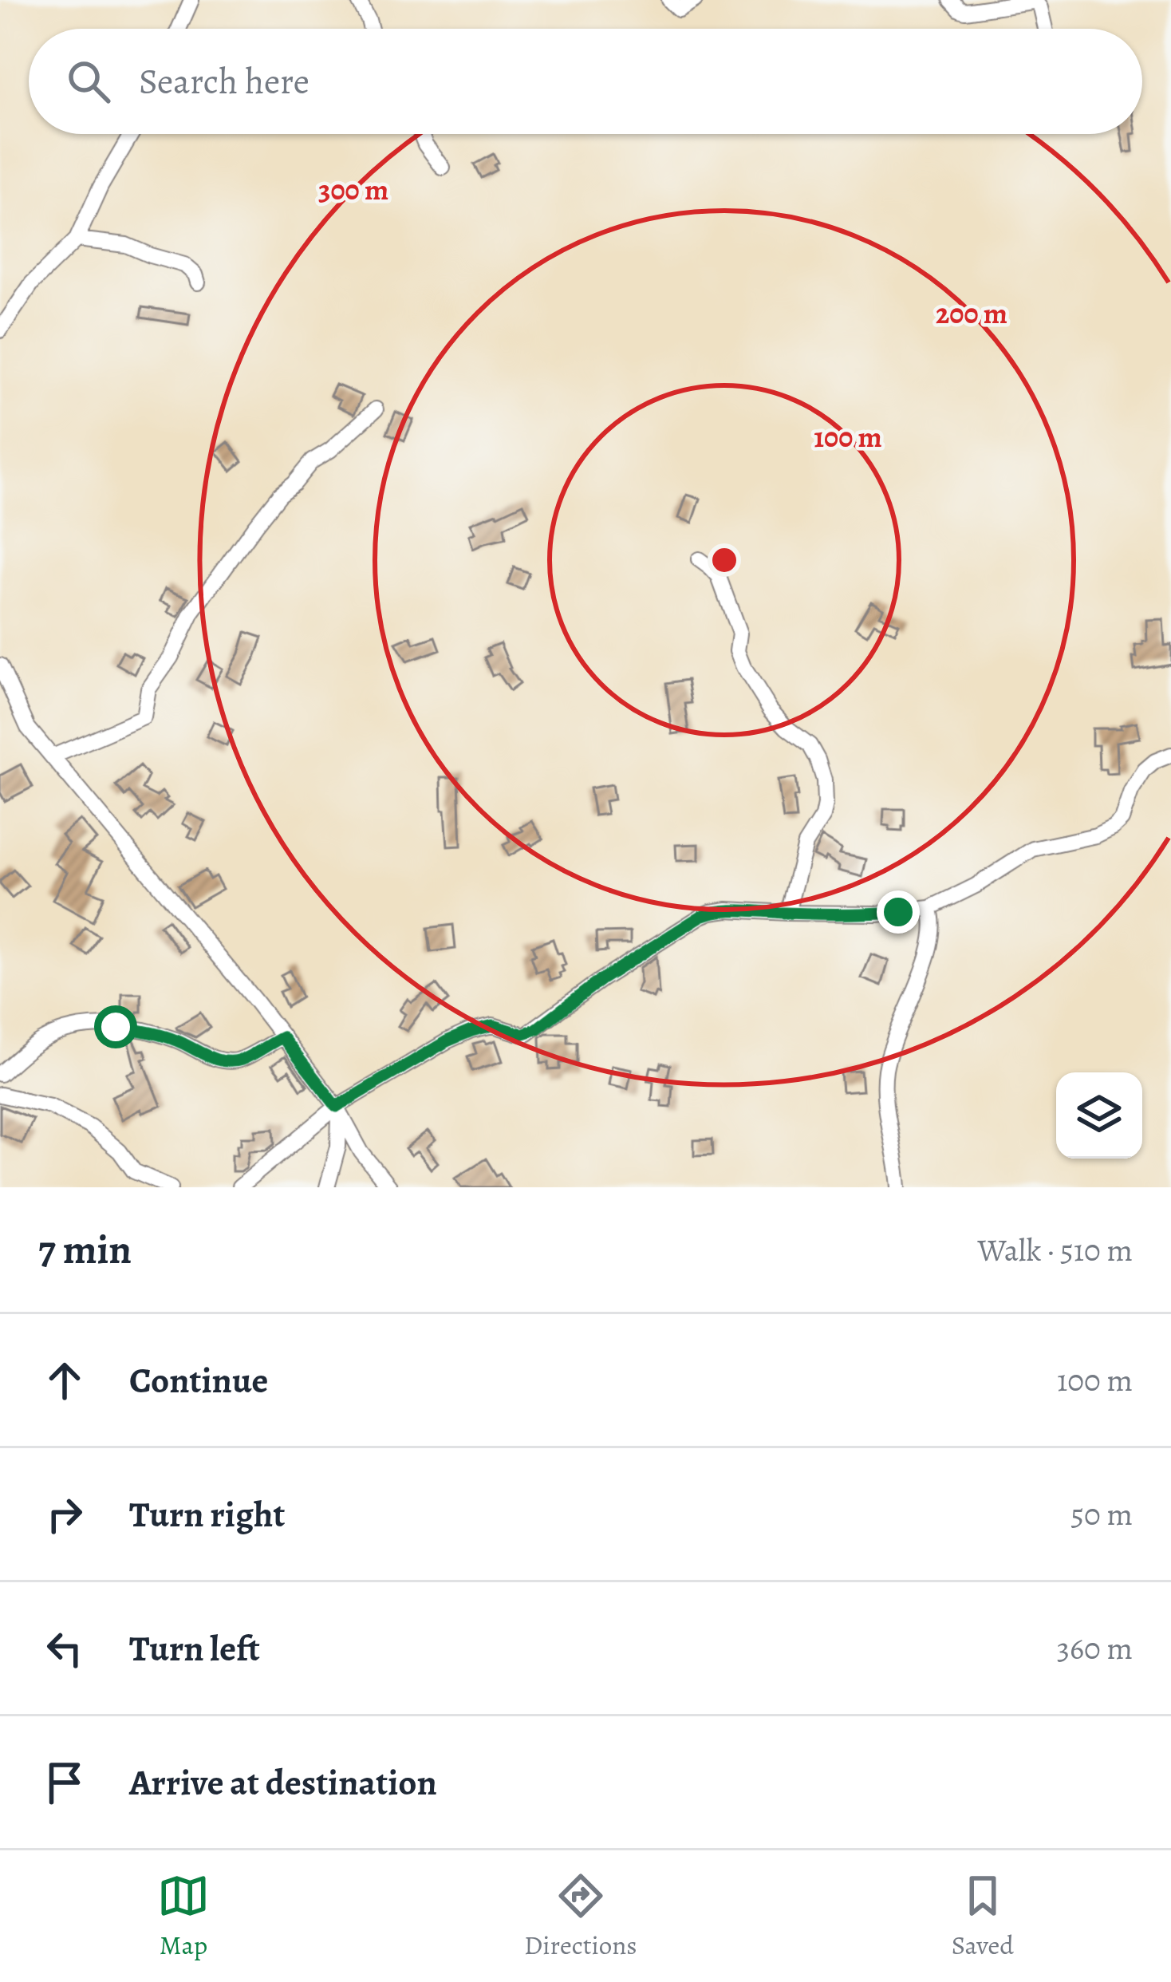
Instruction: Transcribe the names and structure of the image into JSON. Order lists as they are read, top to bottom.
{
  "page": {
    "search": "Search here",
    "heading": ["7 min", "Walk · 510 m"],
    "list": [
      ["Continue", "100 m"],
      ["Turn right", "50 m"],
      ["Turn left", "360 m"],
      "Arrive at destination"
    ],
    "nav": ["Map", "Directions", "Saved"]
  },
  "rings": ["300 m", "200 m", "100 m"]
}
